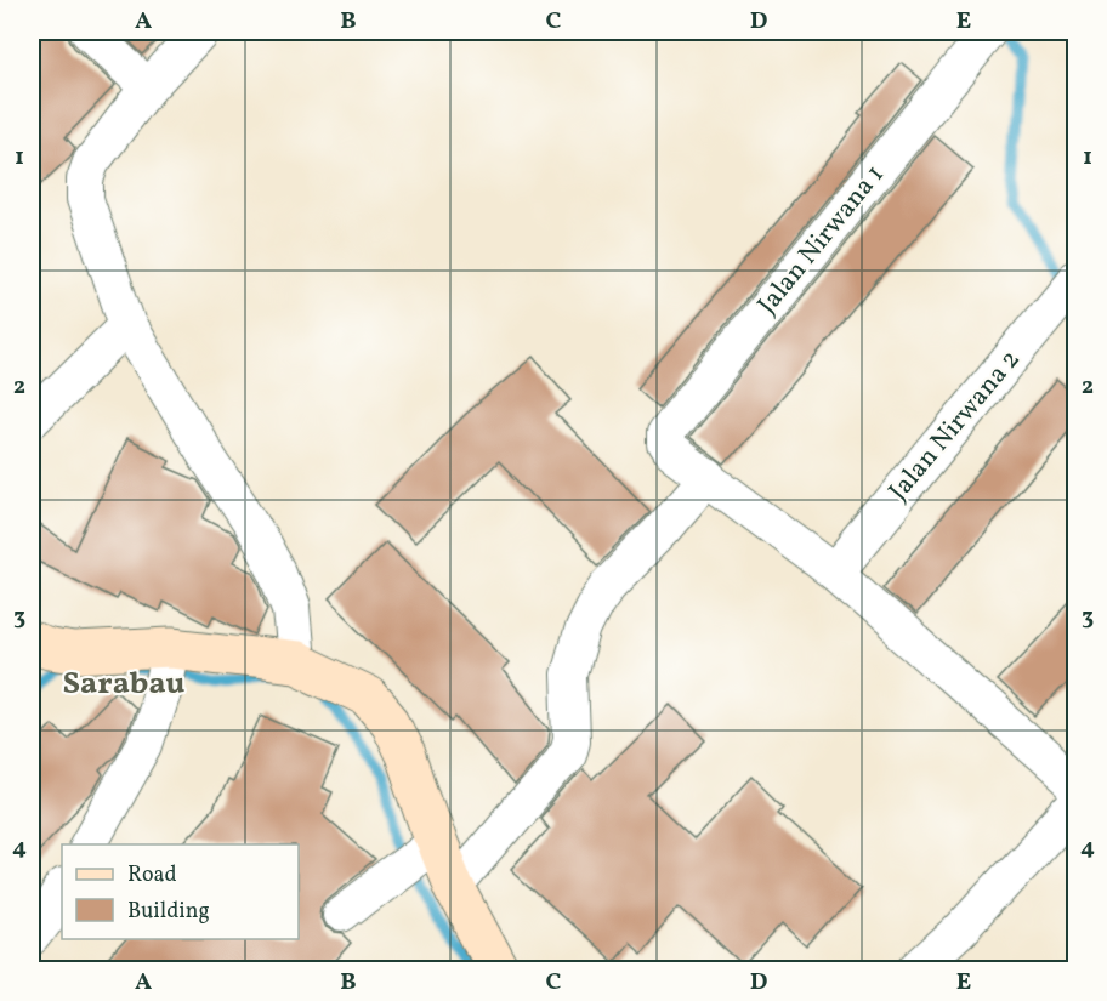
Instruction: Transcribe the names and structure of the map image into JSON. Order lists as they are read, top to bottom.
{
  "streets": {
    "street": ["Jalan Nirwana 1", "Jalan Nirwana 2"]
  },
  "districts": ["Sarabau"],
  "legend": ["Road", "Building"],
  "grid": {
    "columns": [
      "A",
      "B",
      "C",
      "D",
      "E"
    ],
    "rows": [
      "1",
      "2",
      "3",
      "4"
    ]
  }
}
